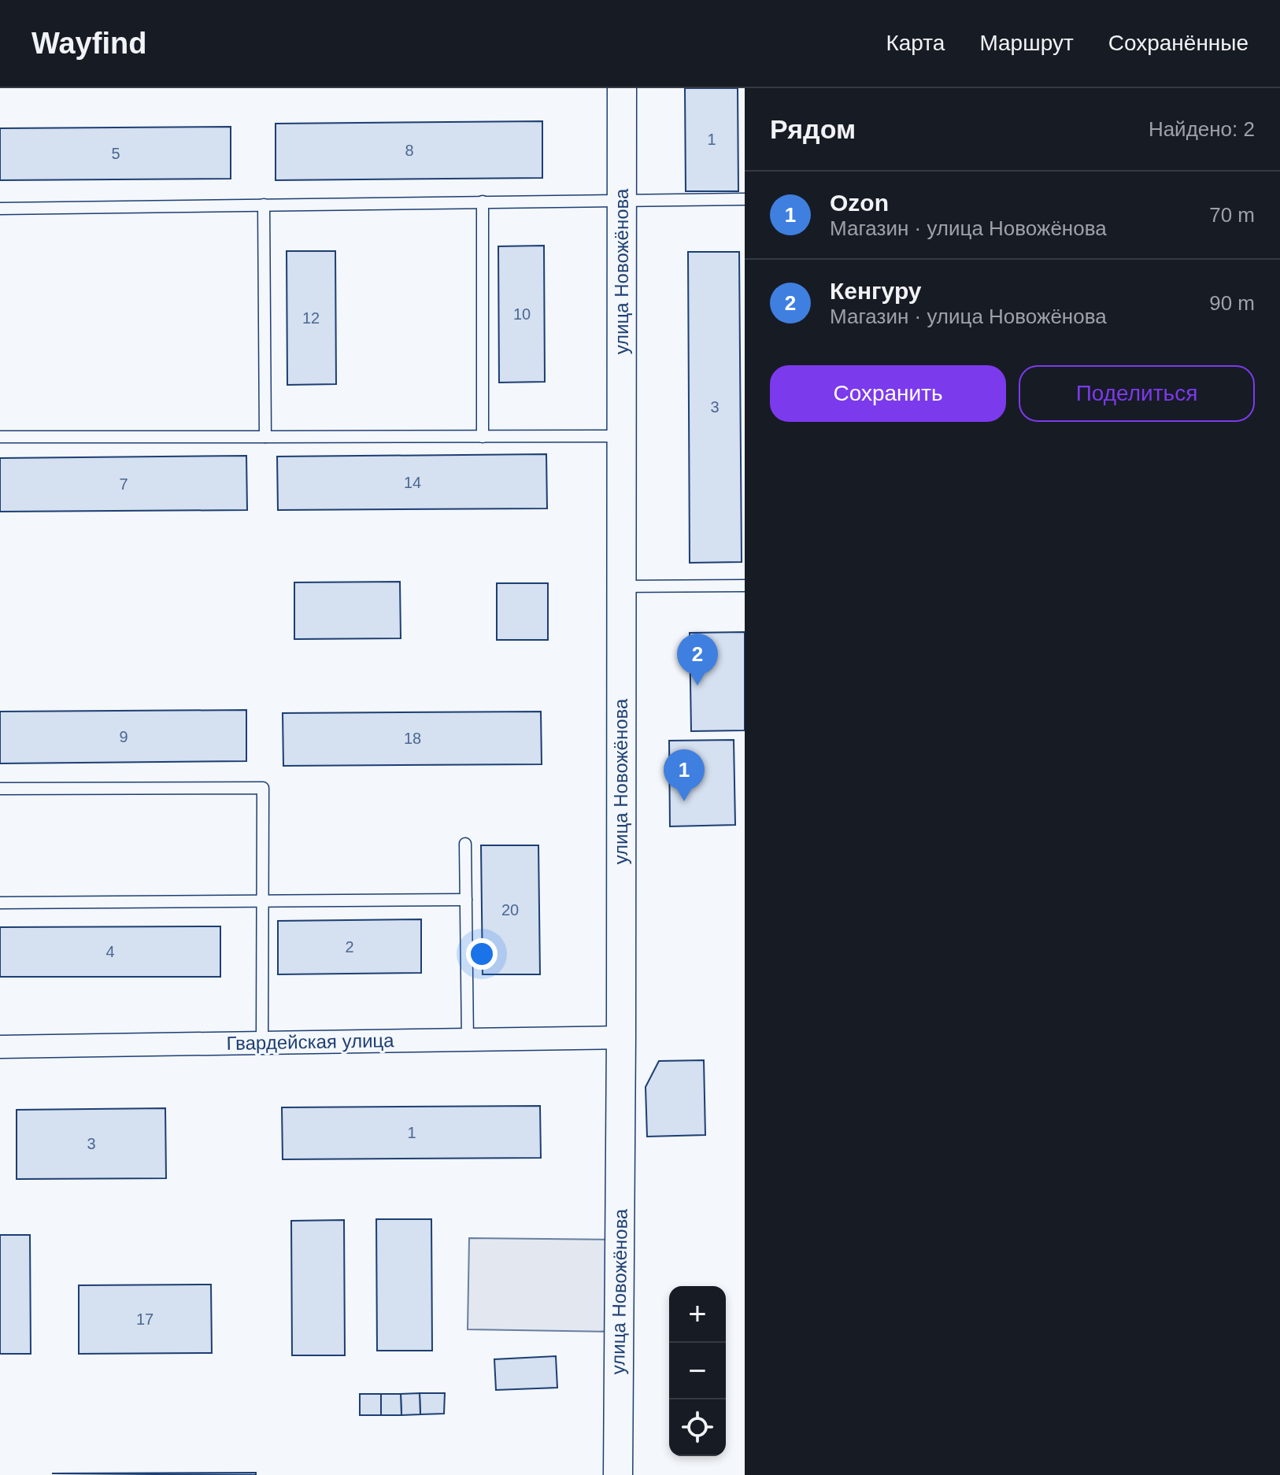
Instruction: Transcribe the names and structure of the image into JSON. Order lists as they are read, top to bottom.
{
  "streets": {
    "street": ["улица Новожёнова", "Гвардейская улица"]
  },
  "crossings": [
    ["улица Новожёнова", "Гвардейская улица"]
  ],
  "house_numbers": [
    "1",
    "8",
    "5",
    "10",
    "12",
    "3",
    "14",
    "7",
    "9",
    "18",
    "20",
    "2",
    "4",
    "1",
    "3",
    "17"
  ],
  "page": {
    "header": "Wayfind",
    "nav": ["Карта", "Маршрут", "Сохранённые"],
    "heading": ["Рядом", "Найдено: 2"],
    "list": [
      {
        "mark": "1",
        "name": "Ozon",
        "note": "Магазин · улица Новожёнова",
        "value": "70 m"
      },
      {
        "mark": "2",
        "name": "Кенгуру",
        "note": "Магазин · улица Новожёнова",
        "value": "90 m"
      }
    ],
    "buttons": ["Сохранить", "Поделиться"],
    "pins": ["2", "1"],
    "map_buttons": ["+", "−"]
  }
}
